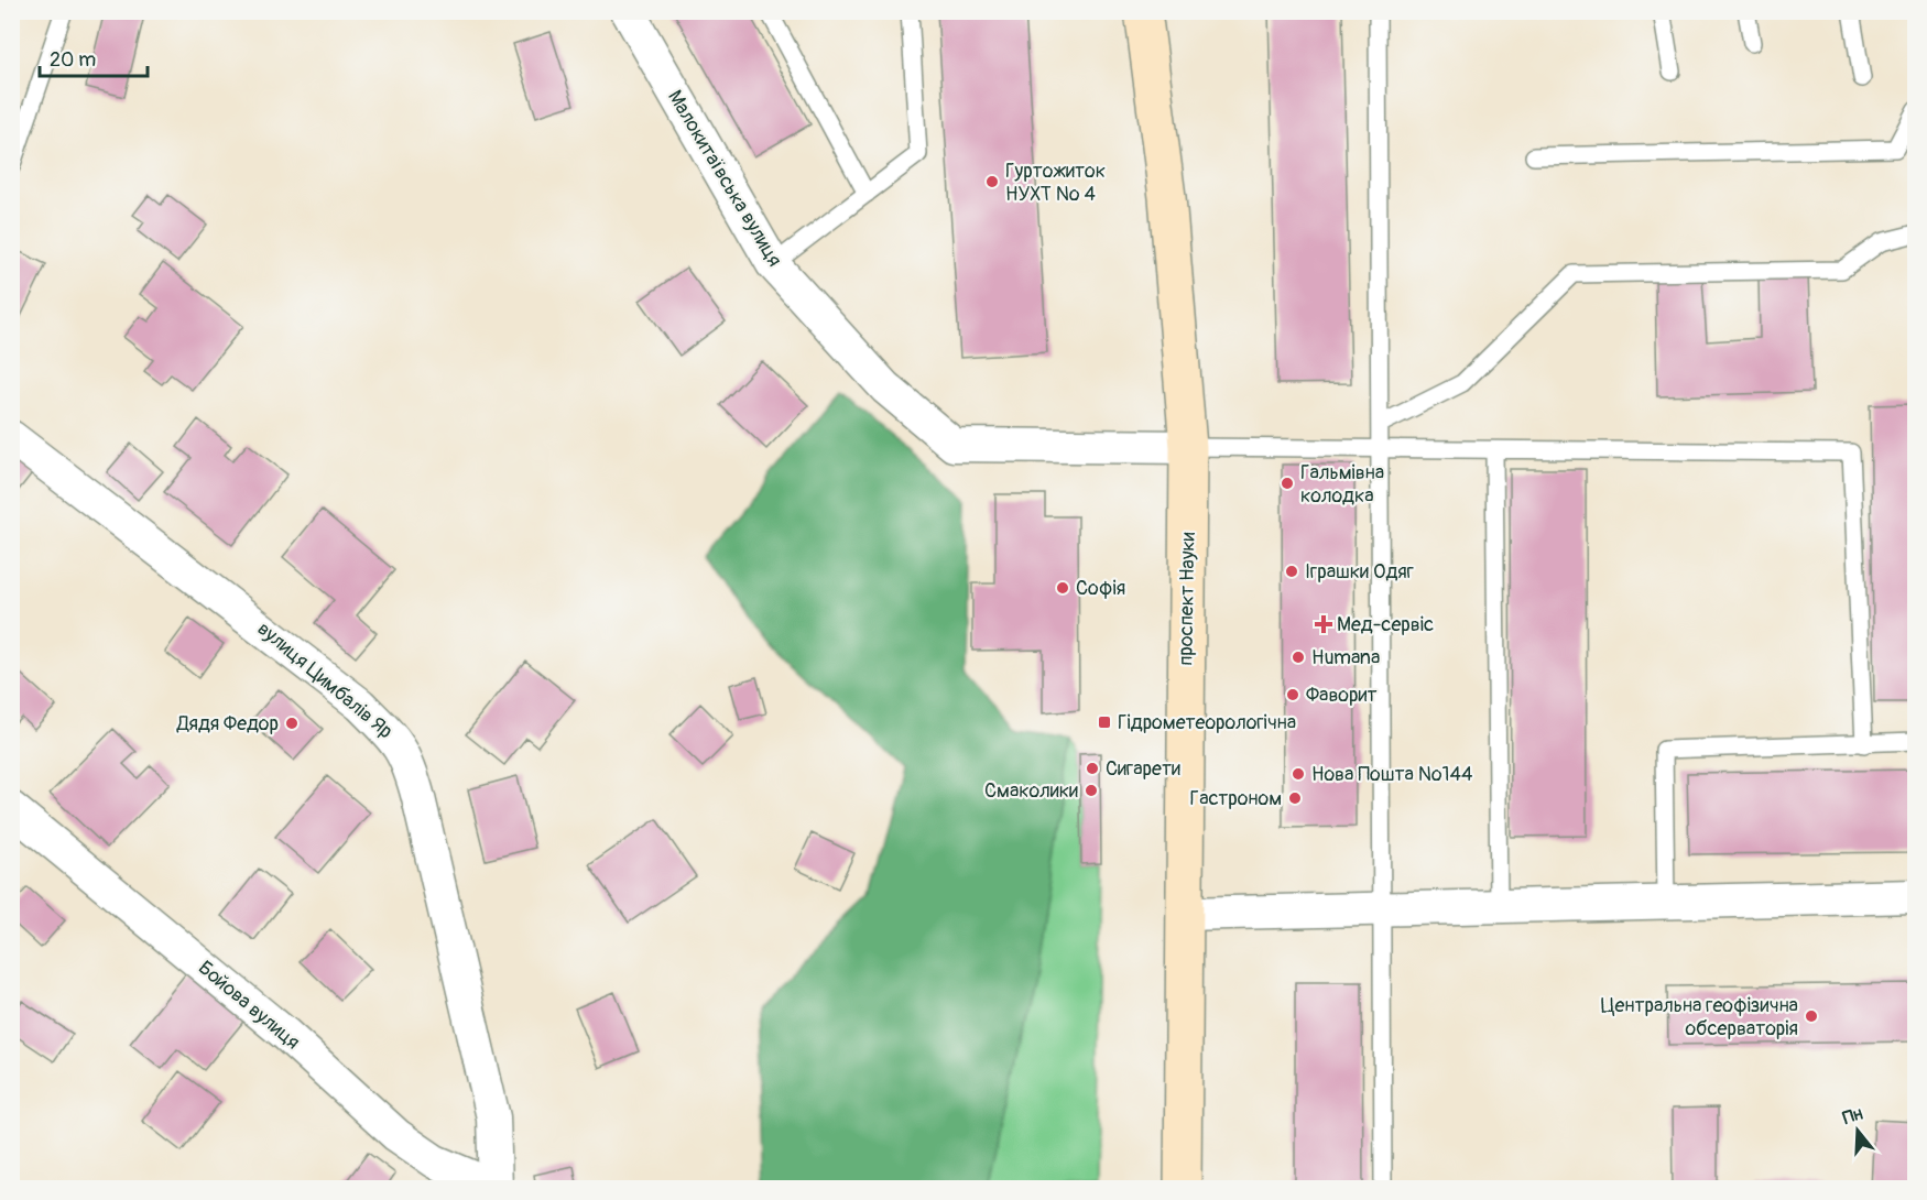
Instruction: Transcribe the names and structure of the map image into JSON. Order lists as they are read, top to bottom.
{
  "streets": {
    "main road": ["проспект Науки"],
    "street": ["Малокитаївська вулиця", "вулиця Цимбалів Яр", "Бойова вулиця"]
  },
  "crossings": [
    ["Малокитаївська вулиця", "проспект Науки"],
    ["вулиця Цимбалів Яр", "Бойова вулиця"]
  ],
  "places": {
    "other": [
      "Гуртожиток НУХТ № 4",
      "Гальмівна колодка",
      "Іграшки Одяг",
      "Софія",
      "Humana",
      "Фаворит",
      "Дядя Федор",
      "Сигарети",
      "Нова Пошта №144",
      "Смаколики",
      "Гастроном",
      "Центральна геофізична обсерваторія"
    ],
    "health": ["Мед-сервіс"],
    "transit": ["Гідрометеорологічна"]
  },
  "scale_bar": "20 m",
  "north": "top"
}
